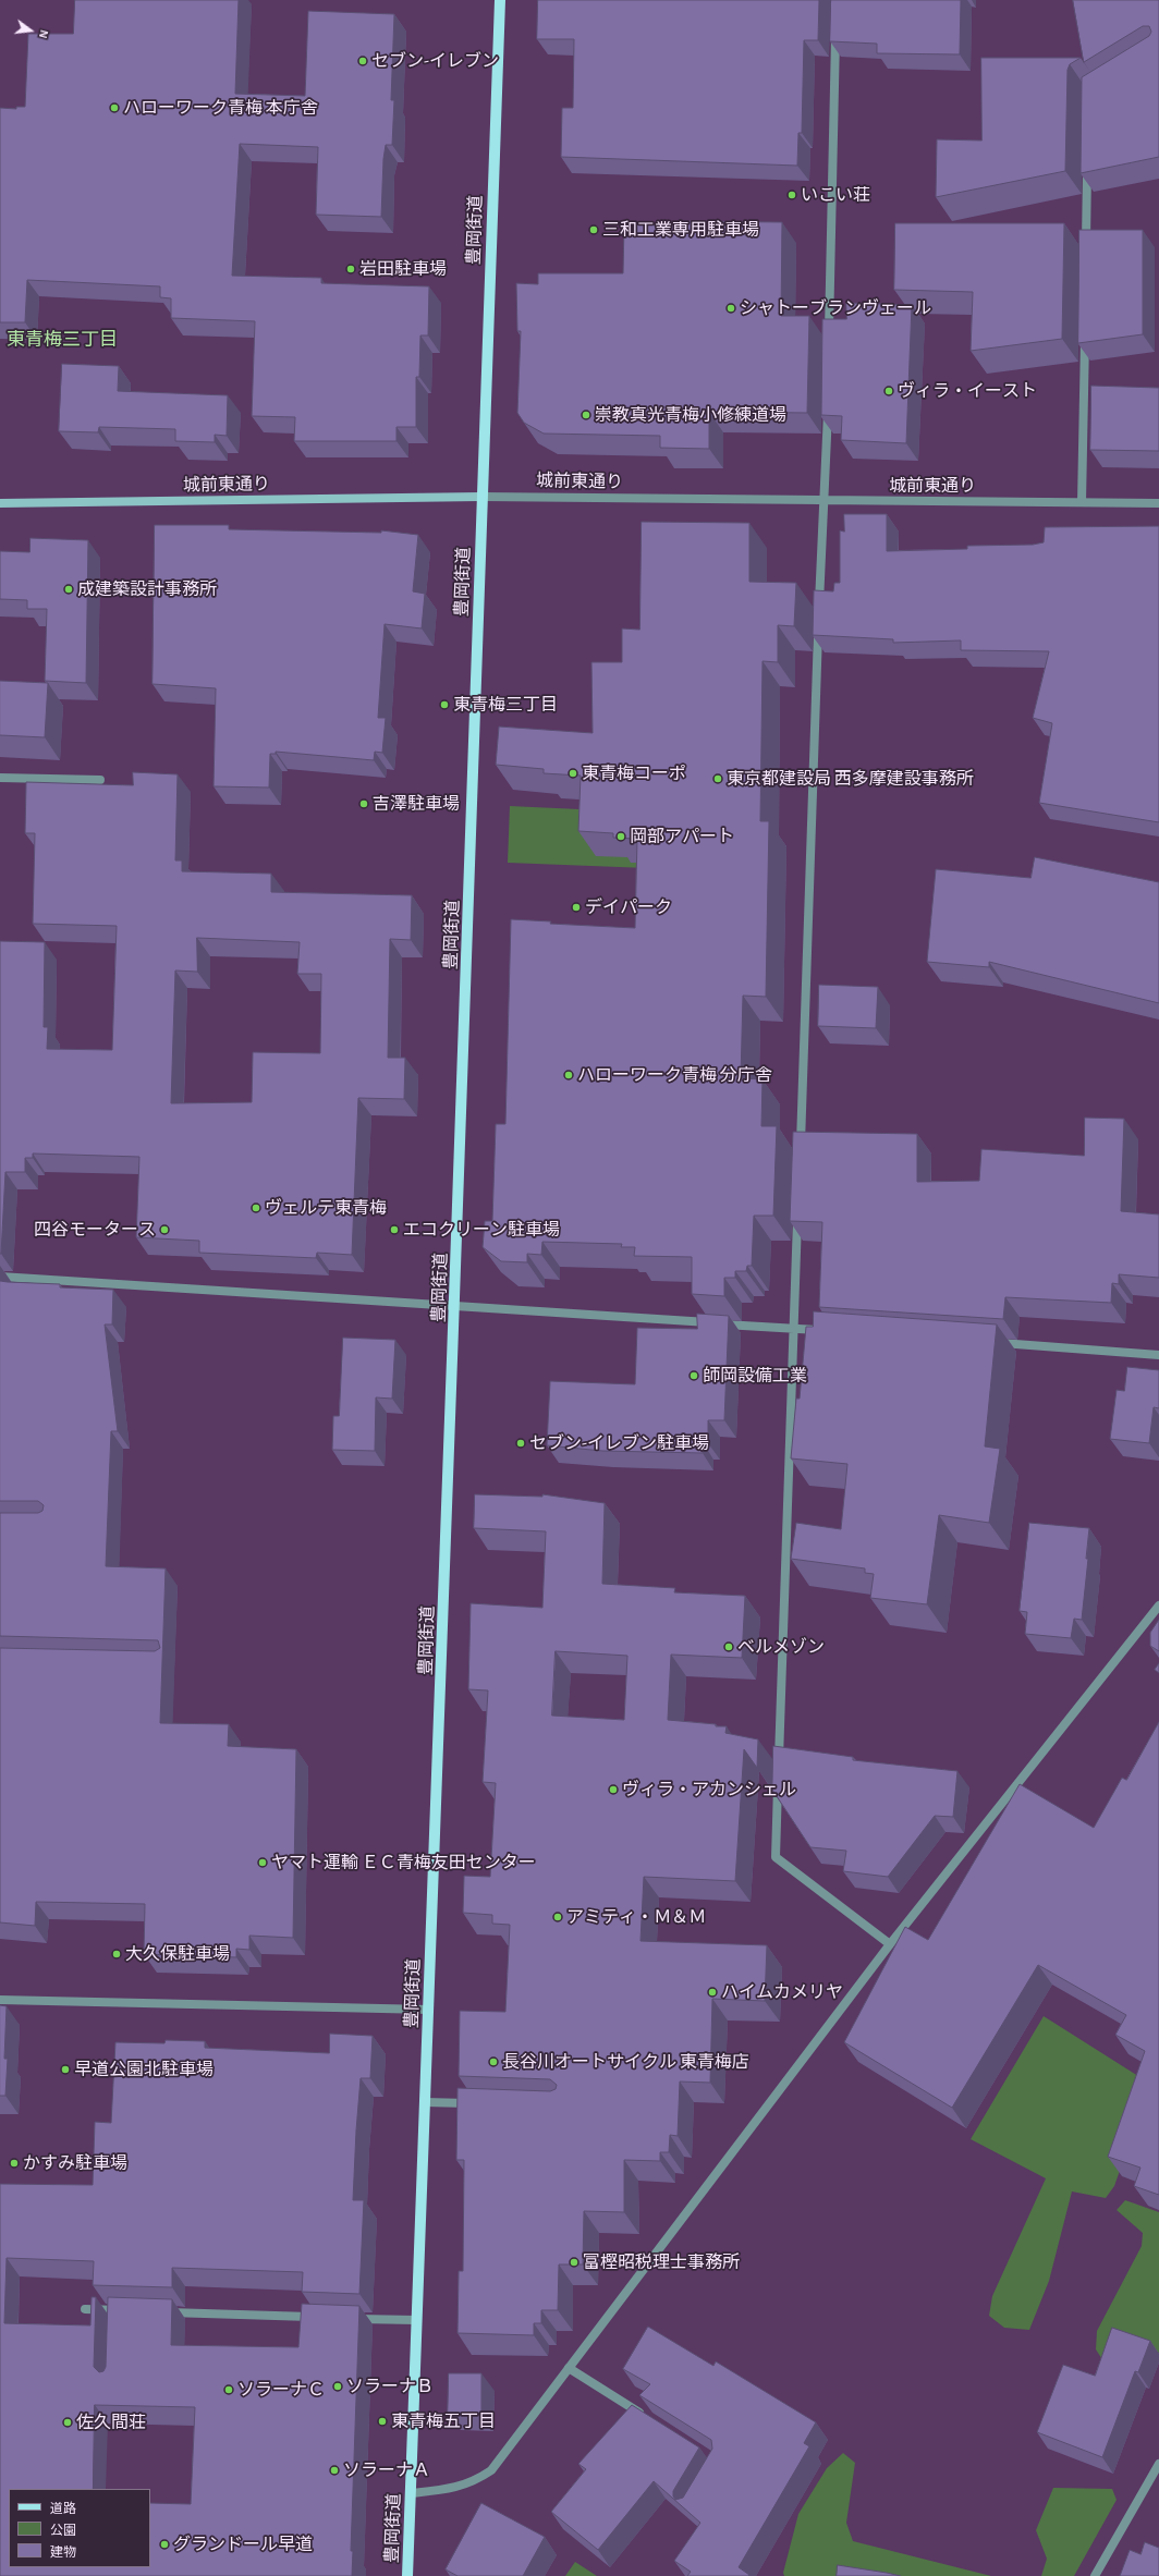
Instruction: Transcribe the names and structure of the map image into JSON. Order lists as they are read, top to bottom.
{
  "streets": {
    "main road": ["豊岡街道"],
    "street": ["城前東通り"]
  },
  "crossings": [
    ["豊岡街道", "城前東通り"]
  ],
  "districts": ["東青梅三丁目"],
  "places": [
    "セブン-イレブン",
    "ハローワーク青梅 本庁舎",
    "いこい荘",
    "三和工業専用駐車場",
    "岩田駐車場",
    "シャトーブランヴェール",
    "ヴィラ・イースト",
    "崇教真光青梅小修練道場",
    "成建築設計事務所",
    "東青梅三丁目",
    "東青梅コーポ",
    "東京都建設局 西多摩建設事務所",
    "吉澤駐車場",
    "岡部アパート",
    "デイパーク",
    "ハローワーク青梅 分庁舎",
    "ヴェルテ東青梅",
    "四谷モータース",
    "エコクリーン駐車場",
    "師岡設備工業",
    "セブン-イレブン駐車場",
    "ベルメゾン",
    "ヴィラ・アカンシェル",
    "ヤマト運輸 ＥＣ青梅友田センター",
    "アミティ・Ｍ＆Ｍ",
    "大久保駐車場",
    "ハイムカメリヤ",
    "長谷川オートサイクル 東青梅店",
    "早道公園北駐車場",
    "かすみ駐車場",
    "富樫昭税理士事務所",
    "ソラーナＢ",
    "ソラーナＣ",
    "東青梅五丁目",
    "佐久間荘",
    "ソラーナＡ",
    "グランドール早道"
  ],
  "legend": ["道路", "公園", "建物"],
  "north": "right"
}
